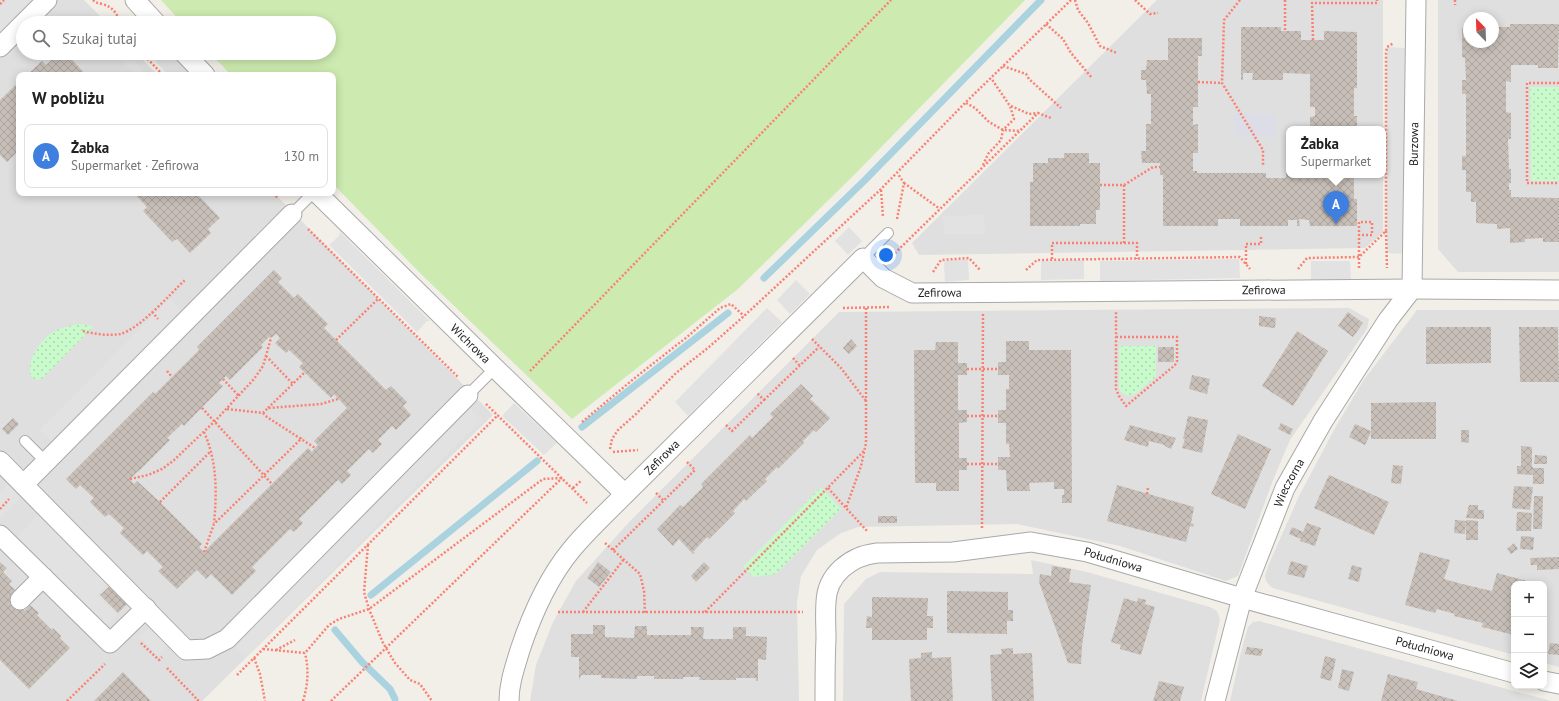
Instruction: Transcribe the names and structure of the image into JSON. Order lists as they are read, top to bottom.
{
  "streets": {
    "street": [
      "Burzowa",
      "Zefirowa",
      "Wichrowa",
      "Wieczorna",
      "Południowa"
    ]
  },
  "crossings": [
    ["Burzowa", "Zefirowa"],
    ["Burzowa", "Wieczorna"],
    ["Zefirowa", "Wichrowa"],
    ["Zefirowa", "Wieczorna"],
    ["Wieczorna", "Południowa"]
  ],
  "north": "top left",
  "page": {
    "search": "Szukaj tutaj",
    "heading": "W pobliżu",
    "list": [
      {
        "mark": "A",
        "name": "Żabka",
        "note": "Supermarket · Zefirowa",
        "value": "130 m"
      }
    ],
    "popup": ["Żabka", "Supermarket"],
    "pins": "A",
    "map_buttons": ["+", "−"]
  }
}
